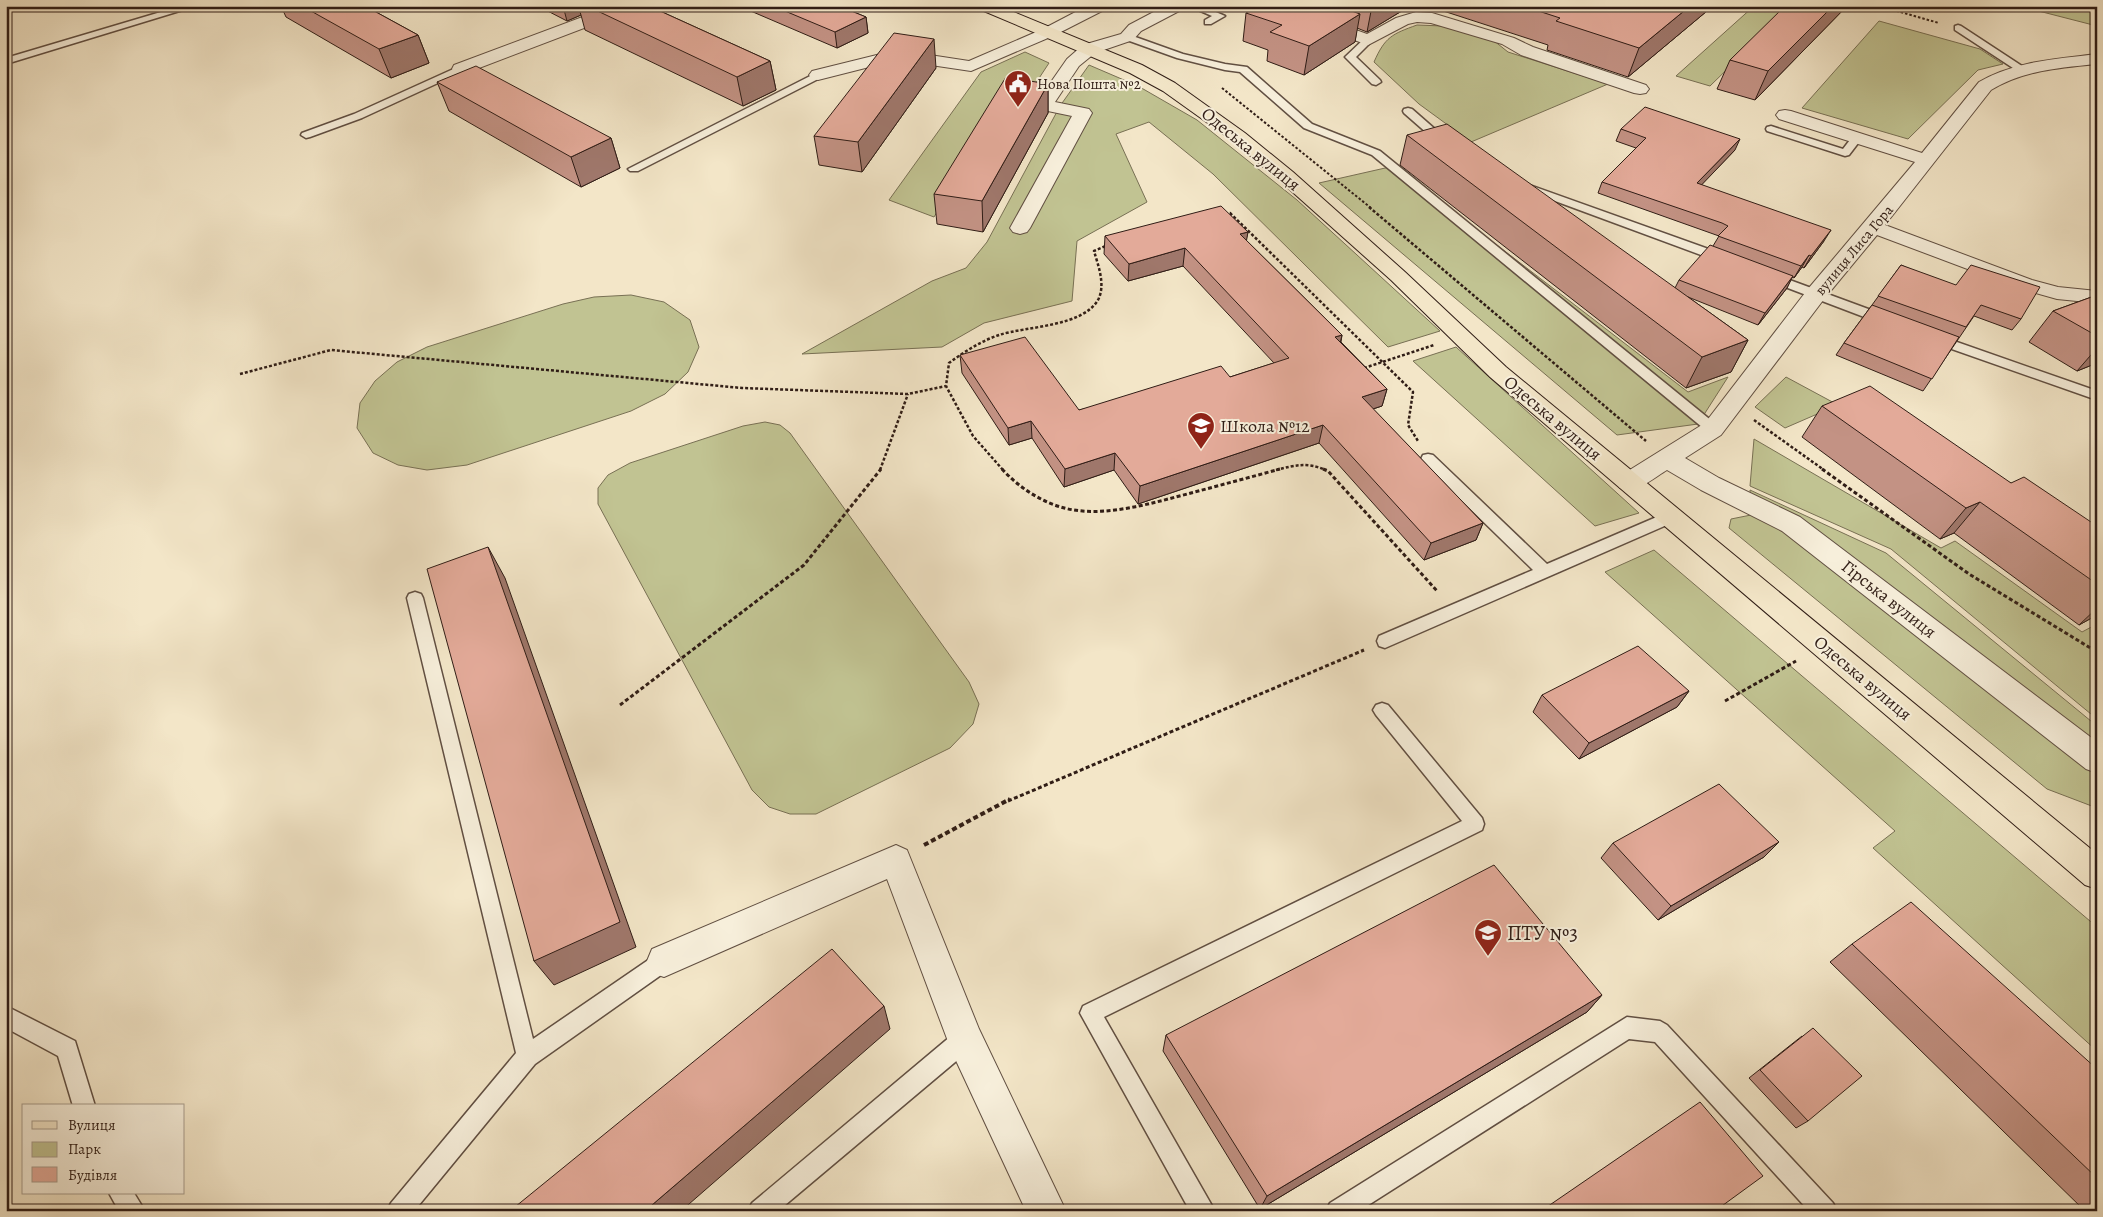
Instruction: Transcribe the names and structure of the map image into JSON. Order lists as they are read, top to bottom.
{
  "streets": {
    "main road": ["Одеська вулиця"],
    "street": ["вулиця Лиса Гора", "Гірська вулиця"]
  },
  "crossings": [
    ["Одеська вулиця", "вулиця Лиса Гора"],
    ["вулиця Лиса Гора", "Гірська вулиця"]
  ],
  "places": {
    "public building": ["Нова Пошта №2"],
    "school or university": ["Школа №12", "ПТУ №3"]
  },
  "legend": ["Вулиця", "Парк", "Будівля"]
}
